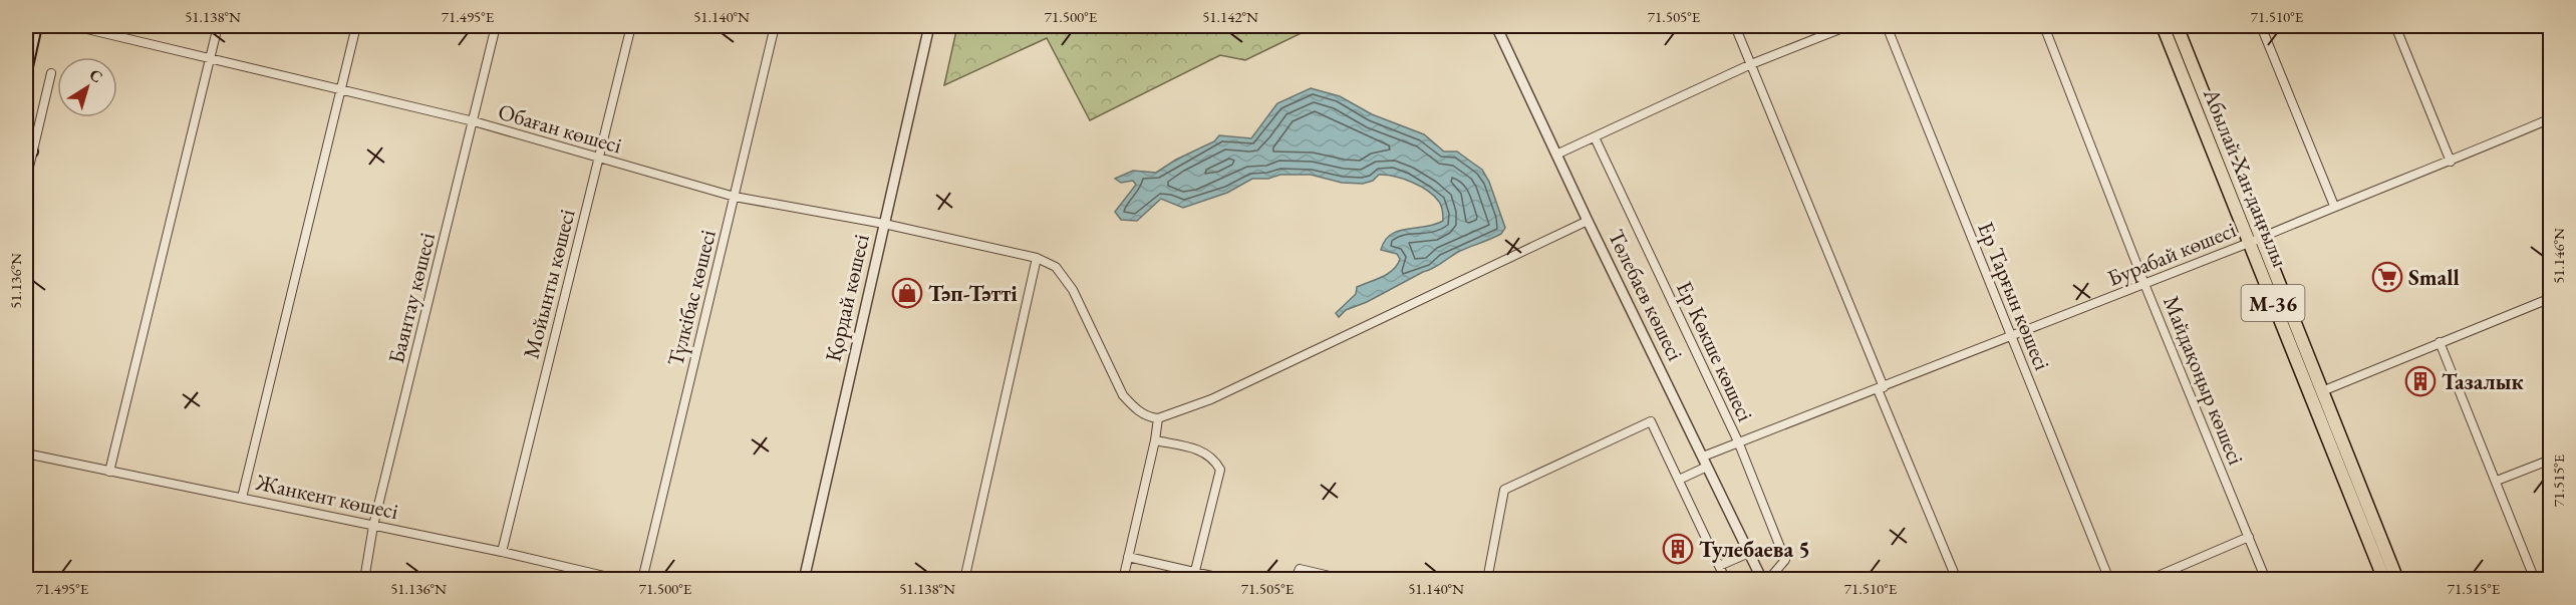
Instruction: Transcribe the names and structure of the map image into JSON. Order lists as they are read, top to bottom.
{
  "streets": {
    "main road": ["Абылай Хан даңғылы", "M-36"],
    "street": [
      "Обаған көшесі",
      "Бурабай көшесі",
      "Мойынты көшесі",
      "Төлебаев көшесі",
      "Ер Тарғын көшесі",
      "Баянтау көшесі",
      "Түлкібас көшесі",
      "Қордай көшесі",
      "Ер Көкше көшесі",
      "Майдақоңыр көшесі",
      "Жанкент көшесі"
    ]
  },
  "crossings": [
    ["Обаған көшесі", "Мойынты көшесі"],
    ["Обаған көшесі", "Баянтау көшесі"],
    ["Обаған көшесі", "Түлкібас көшесі"],
    ["Обаған көшесі", "Қордай көшесі"],
    ["Абылай Хан даңғылы", "Бурабай көшесі"],
    ["Бурабай көшесі", "Төлебаев көшесі"],
    ["Бурабай көшесі", "Ер Тарғын көшесі"],
    ["Бурабай көшесі", "Ер Көкше көшесі"],
    ["Бурабай көшесі", "Майдақоңыр көшесі"],
    ["Мойынты көшесі", "Жанкент көшесі"],
    ["Баянтау көшесі", "Жанкент көшесі"]
  ],
  "places": {
    "supermarket": ["Small"],
    "shop": ["Тәп-Тәтті"],
    "building": ["Тазалык", "Тулебаева 5"]
  },
  "north": "top right",
  "coordinates": [
    "51.138°N",
    "71.495°E",
    "51.140°N",
    "71.500°E",
    "51.142°N",
    "71.505°E",
    "71.510°E",
    "51.146°N",
    "51.136°N",
    "71.515°E"
  ]
}
